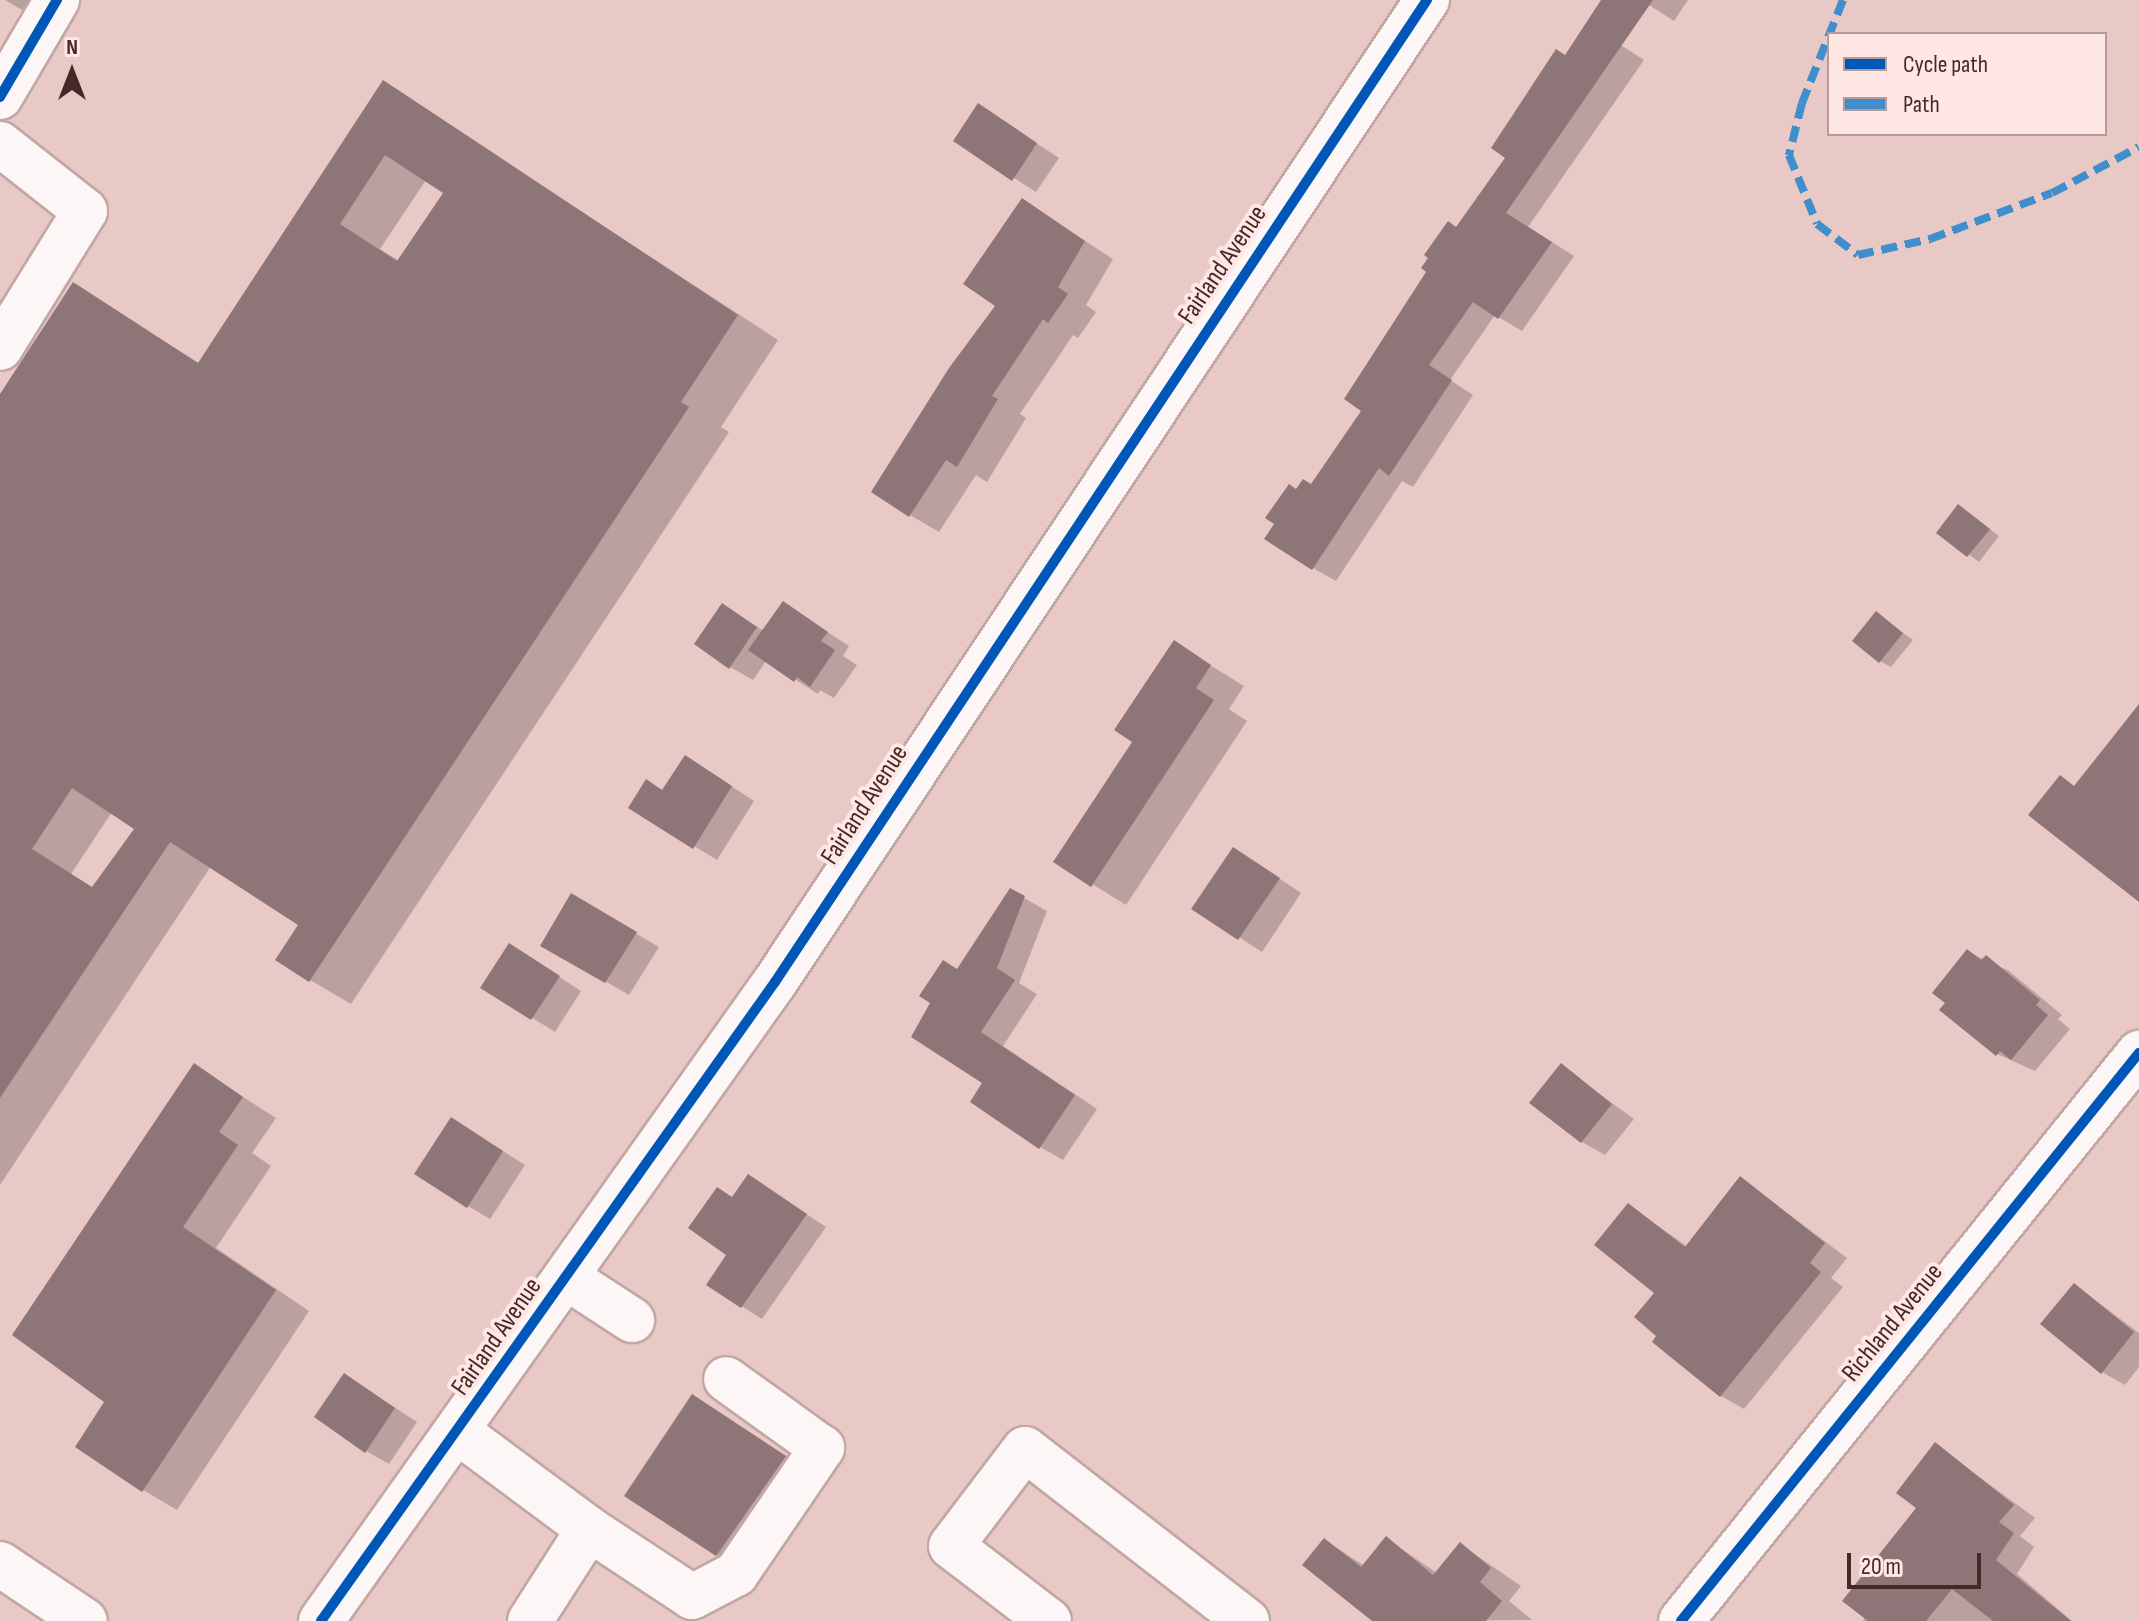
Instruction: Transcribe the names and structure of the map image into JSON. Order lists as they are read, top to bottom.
{
  "streets": {
    "street": ["Fairland Avenue", "Richland Avenue"]
  },
  "legend": ["Cycle path", "Path"],
  "scale_bar": "20 m",
  "north": "top"
}
